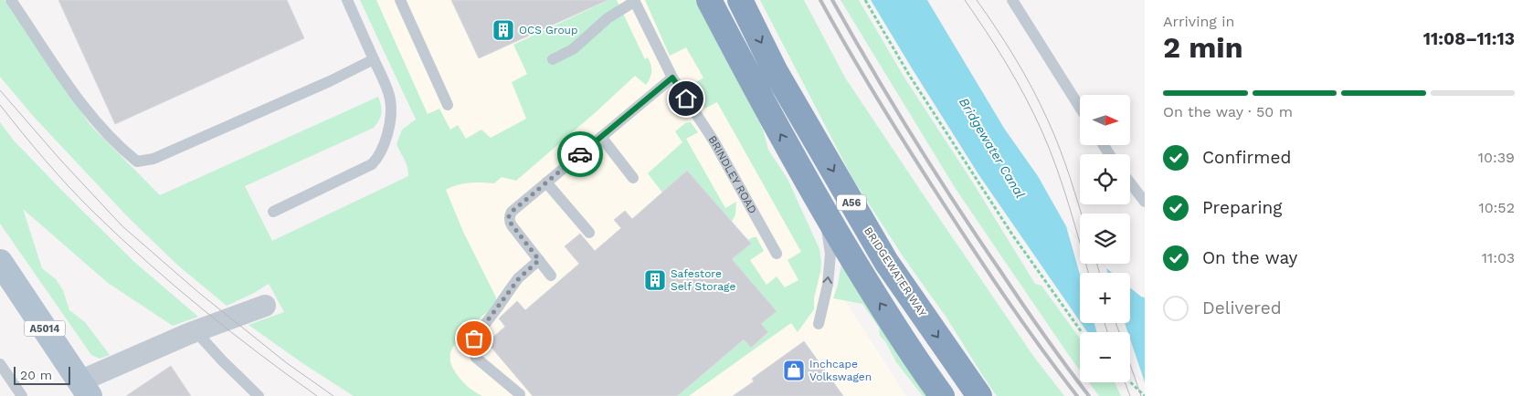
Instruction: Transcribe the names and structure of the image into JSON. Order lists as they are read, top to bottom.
{
  "streets": {
    "highway": ["A56", "BRIDGEWATER WAY"],
    "main road": ["A5014"],
    "lane": ["BRINDLEY ROAD"]
  },
  "water": ["Bridgewater Canal"],
  "places": {
    "building": ["OCS Group", "Safestore Self Storage"],
    "shop": ["Inchcape Volkswagen"]
  },
  "scale_bar": "20 m",
  "north": "right",
  "page": {
    "heading": ["2 min", "Arriving in", "11:08–11:13"],
    "bar": "On the way · 50 m",
    "map_buttons": ["+", "−"],
    "list": [
      ["Confirmed", "10:39"],
      ["Preparing", "10:52"],
      ["On the way", "11:03"],
      "Delivered"
    ],
    "scale": "20 m"
  }
}
